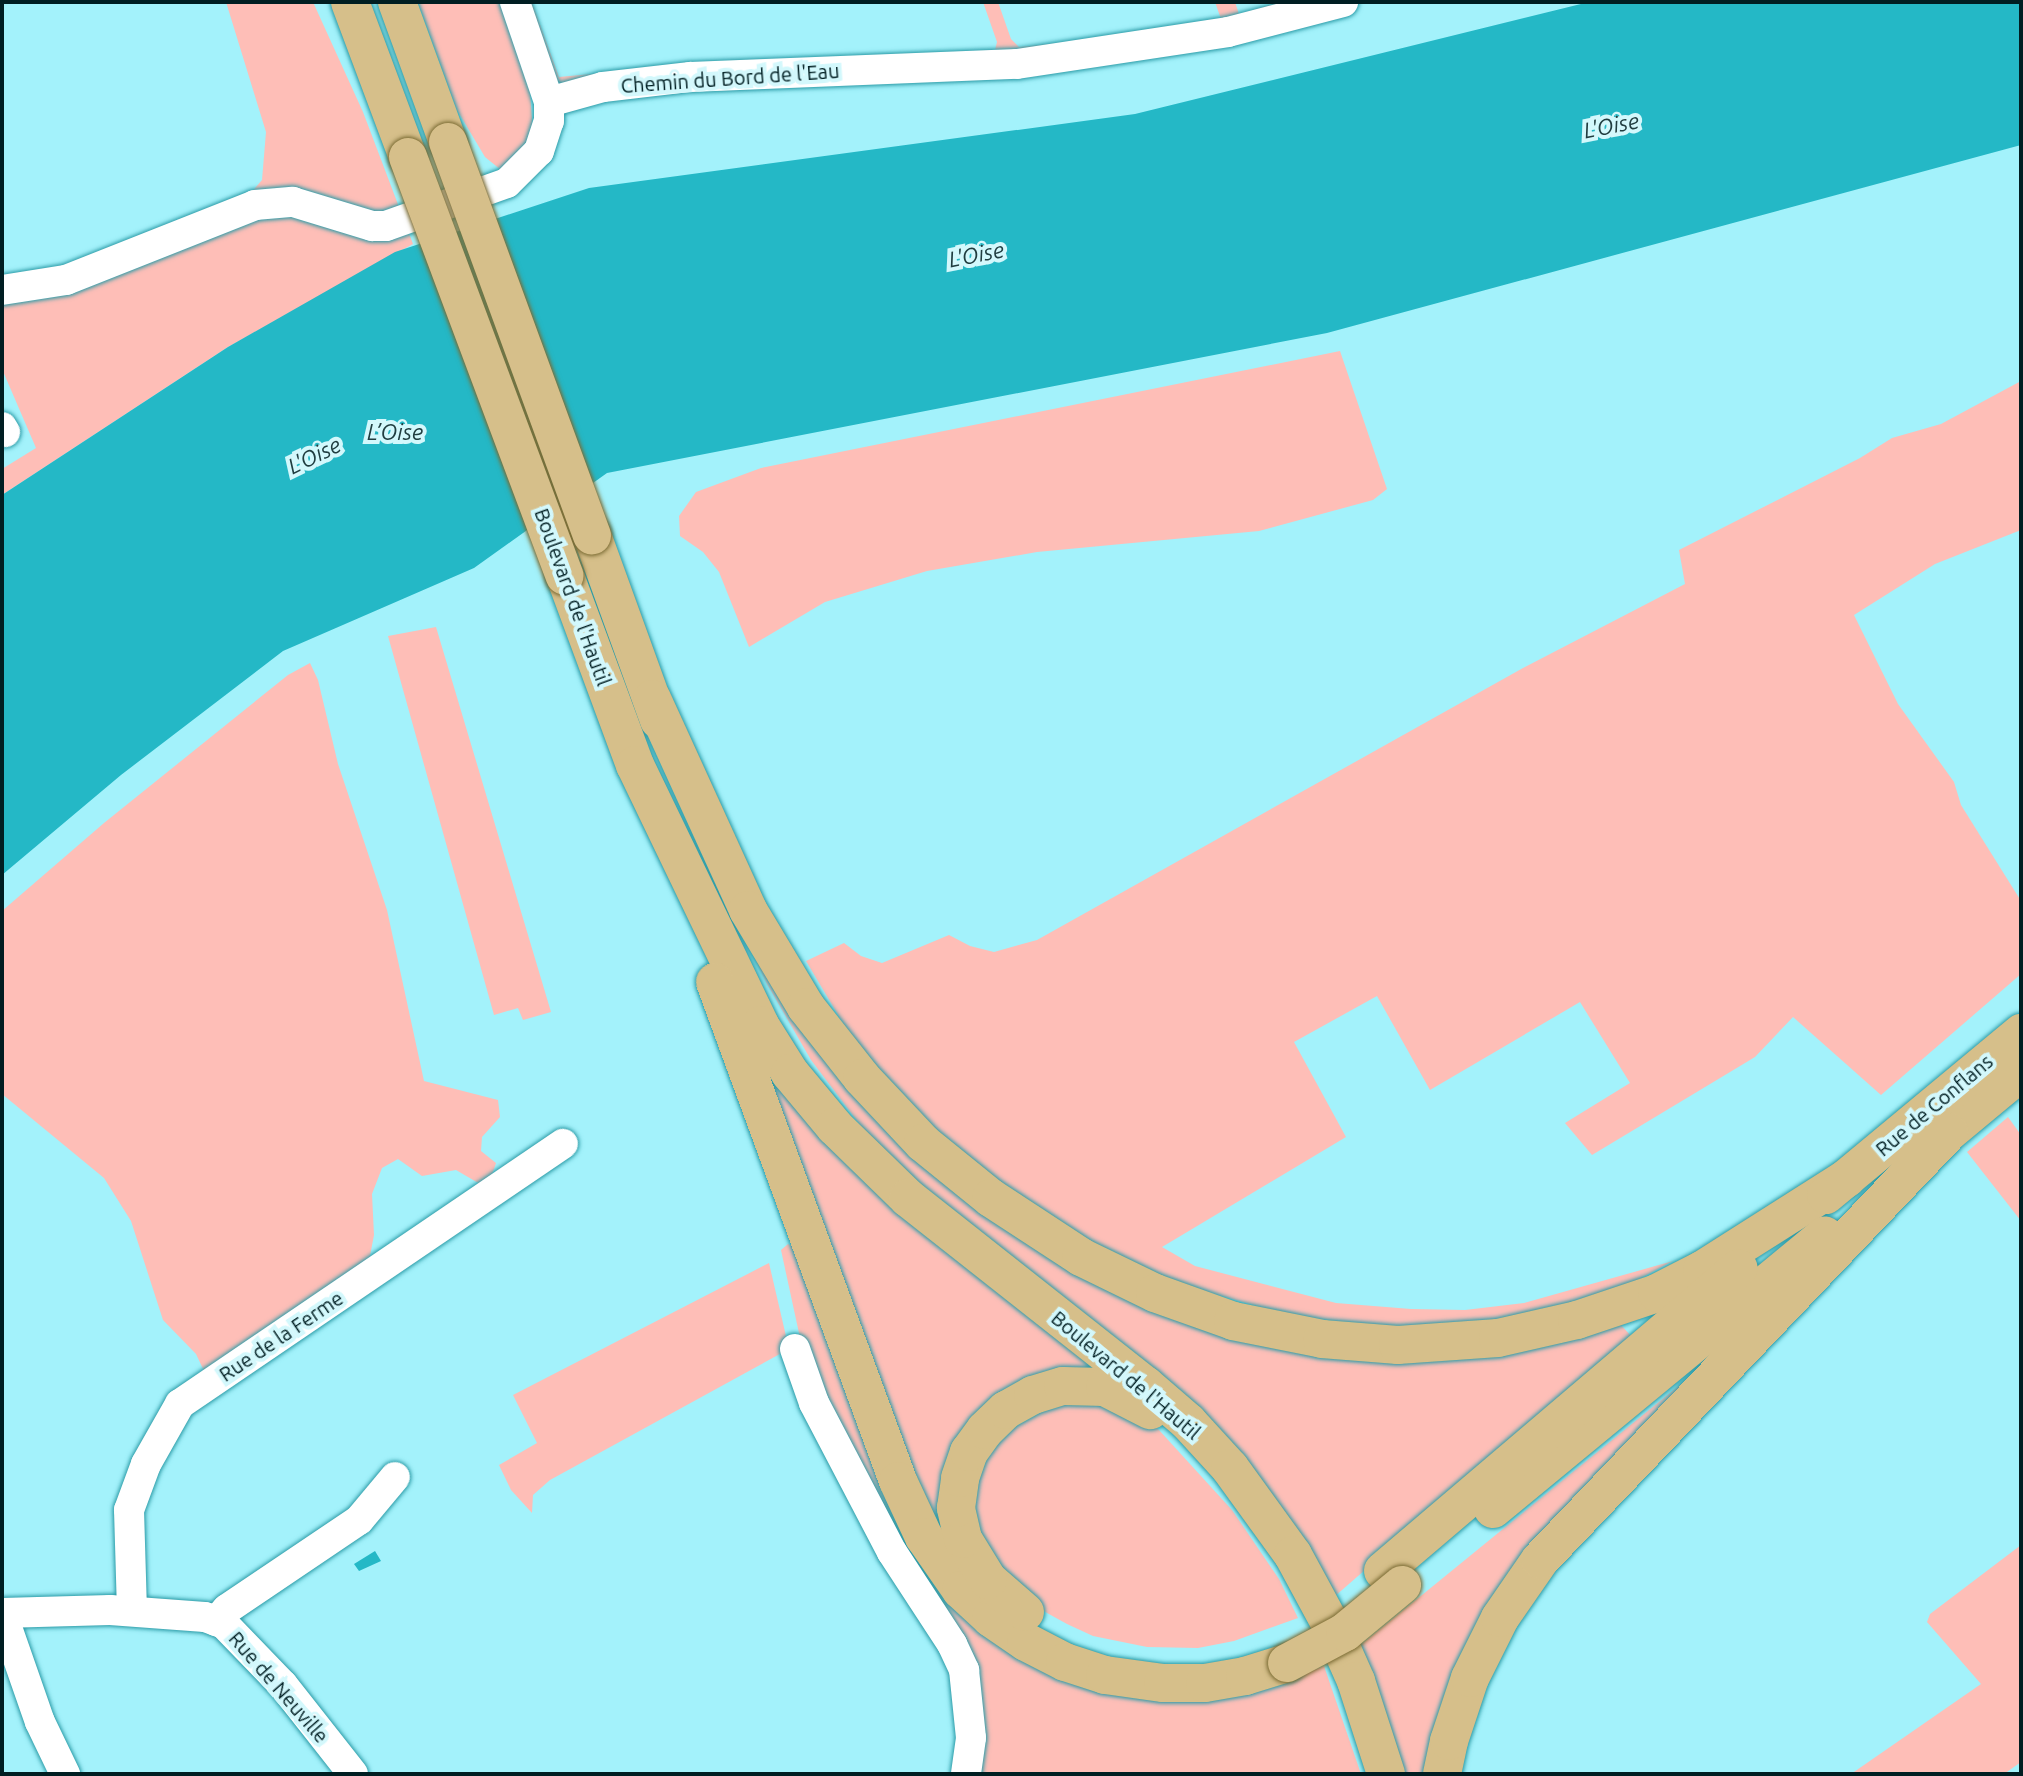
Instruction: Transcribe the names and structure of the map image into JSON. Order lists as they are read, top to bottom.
{
  "streets": {
    "main road": ["Boulevard de l'Hautil", "Rue de Conflans"],
    "street": ["Chemin du Bord de l'Eau", "Rue de la Ferme", "Rue de Neuville"]
  },
  "crossings": [
    ["Rue de la Ferme", "Rue de Neuville"]
  ],
  "water": ["L'Oise", "L’Oise"]
}
